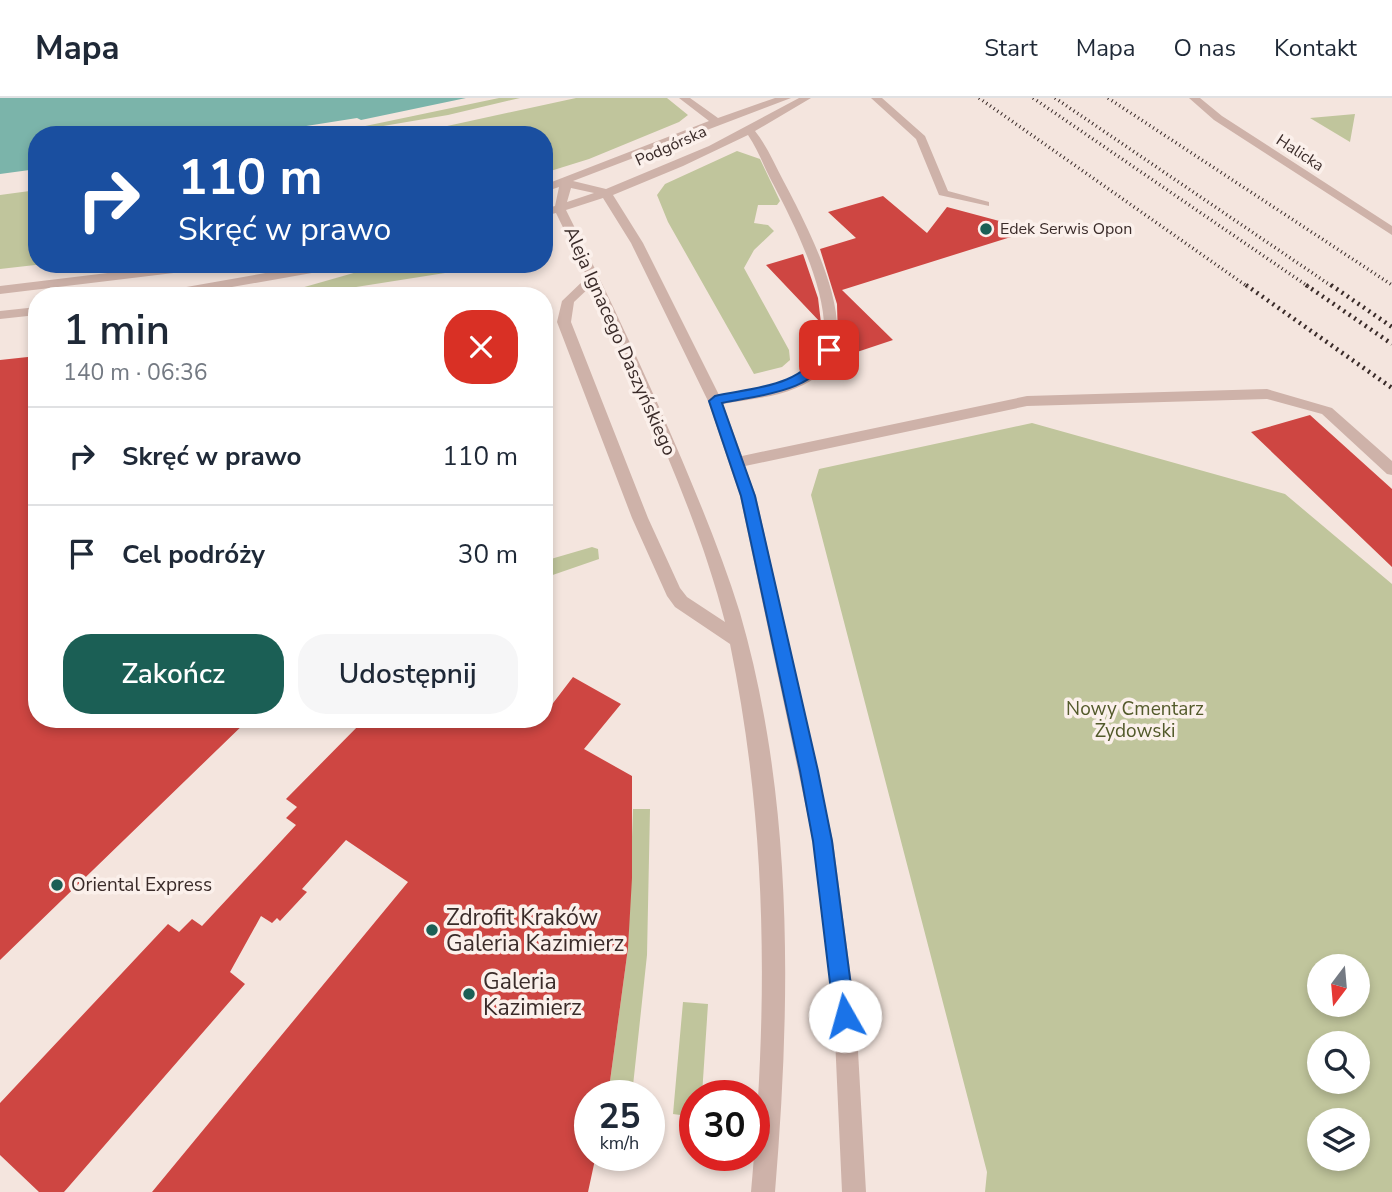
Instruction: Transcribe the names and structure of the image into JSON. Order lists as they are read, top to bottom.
{
  "streets": {
    "street": ["Podgórska", "Halicka", "Aleja Ignacego Daszyńskiego"]
  },
  "crossings": [
    ["Podgórska", "Aleja Ignacego Daszyńskiego"]
  ],
  "parks": ["Nowy Cmentarz Żydowski"],
  "places": [
    "Edek Serwis Opon",
    "Oriental Express",
    "Zdrofit Kraków Galeria Kazimierz",
    "Galeria Kazimierz"
  ],
  "north": "bottom",
  "page": {
    "header": "Mapa",
    "nav": [
      "Start",
      "Mapa",
      "O nas",
      "Kontakt"
    ],
    "turn": ["110 m", "Skręć w prawo"],
    "heading": ["1 min", "140 m · 06:36"],
    "list": [
      {
        "name": "Skręć w prawo",
        "value": "110 m"
      },
      {
        "name": "Cel podróży",
        "value": "30 m"
      }
    ],
    "buttons": ["Zakończ", "Udostępnij"],
    "speed": "25 km/h",
    "limit": "30"
  }
}
